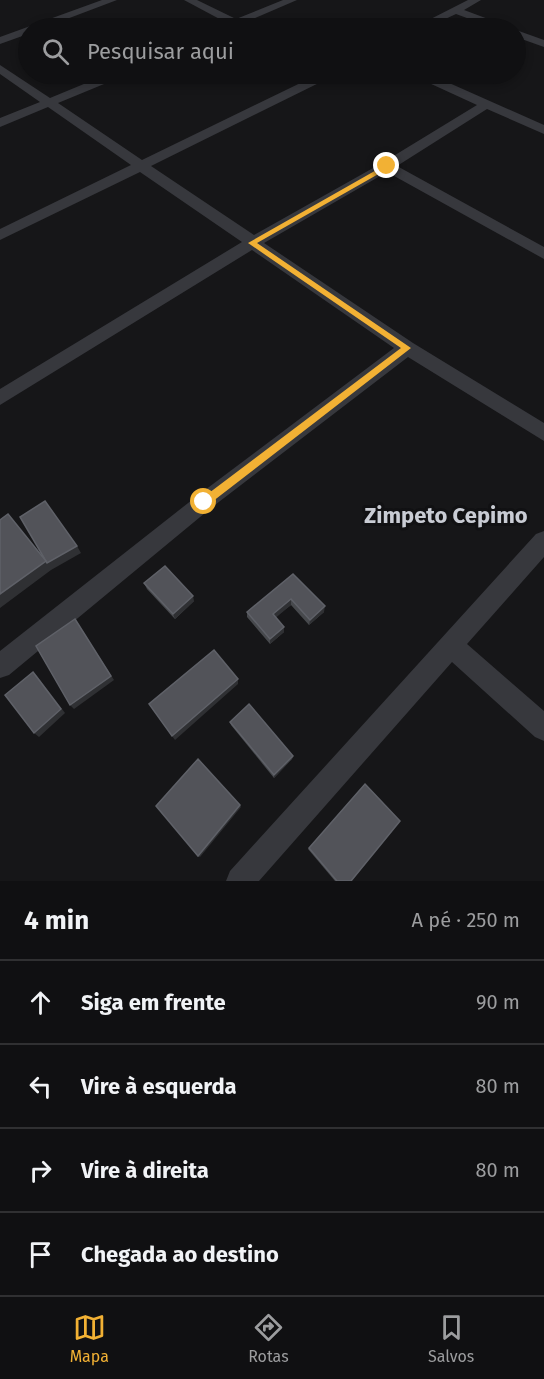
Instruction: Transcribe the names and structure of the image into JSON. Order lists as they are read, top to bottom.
{
  "districts": ["Zimpeto Cepimo"],
  "page": {
    "search": "Pesquisar aqui",
    "heading": ["4 min", "A pé · 250 m"],
    "list": [
      ["Siga em frente", "90 m"],
      ["Vire à esquerda", "80 m"],
      ["Vire à direita", "80 m"],
      "Chegada ao destino"
    ],
    "nav": ["Mapa", "Rotas", "Salvos"]
  }
}
